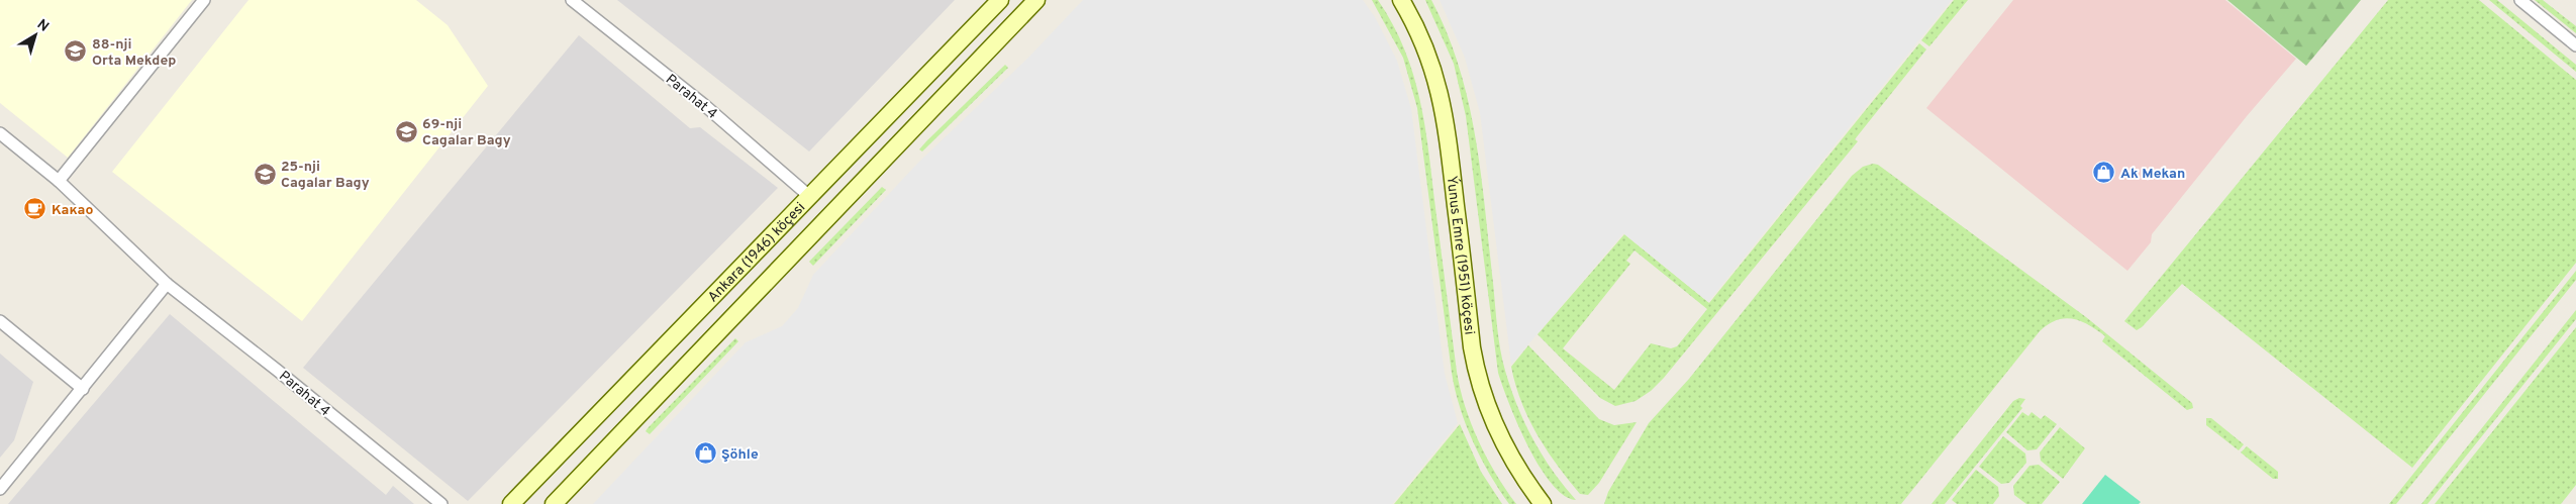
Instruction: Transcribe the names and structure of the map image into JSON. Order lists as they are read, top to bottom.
{
  "streets": {
    "main road": ["Ankara (1946) köçesi", "Ýunus Emre (1951) köçesi"],
    "street": ["Parahat 4"]
  },
  "crossings": [
    ["Parahat 4", "Ankara (1946) köçesi"]
  ],
  "places": {
    "school or university": ["88-nji Orta Mekdep", "69-nji Cagalar Bagy", "25-nji Cagalar Bagy"],
    "shop": ["Ak Mekan", "Şöhle"],
    "cafe": ["Какао"]
  },
  "north": "top right"
}
